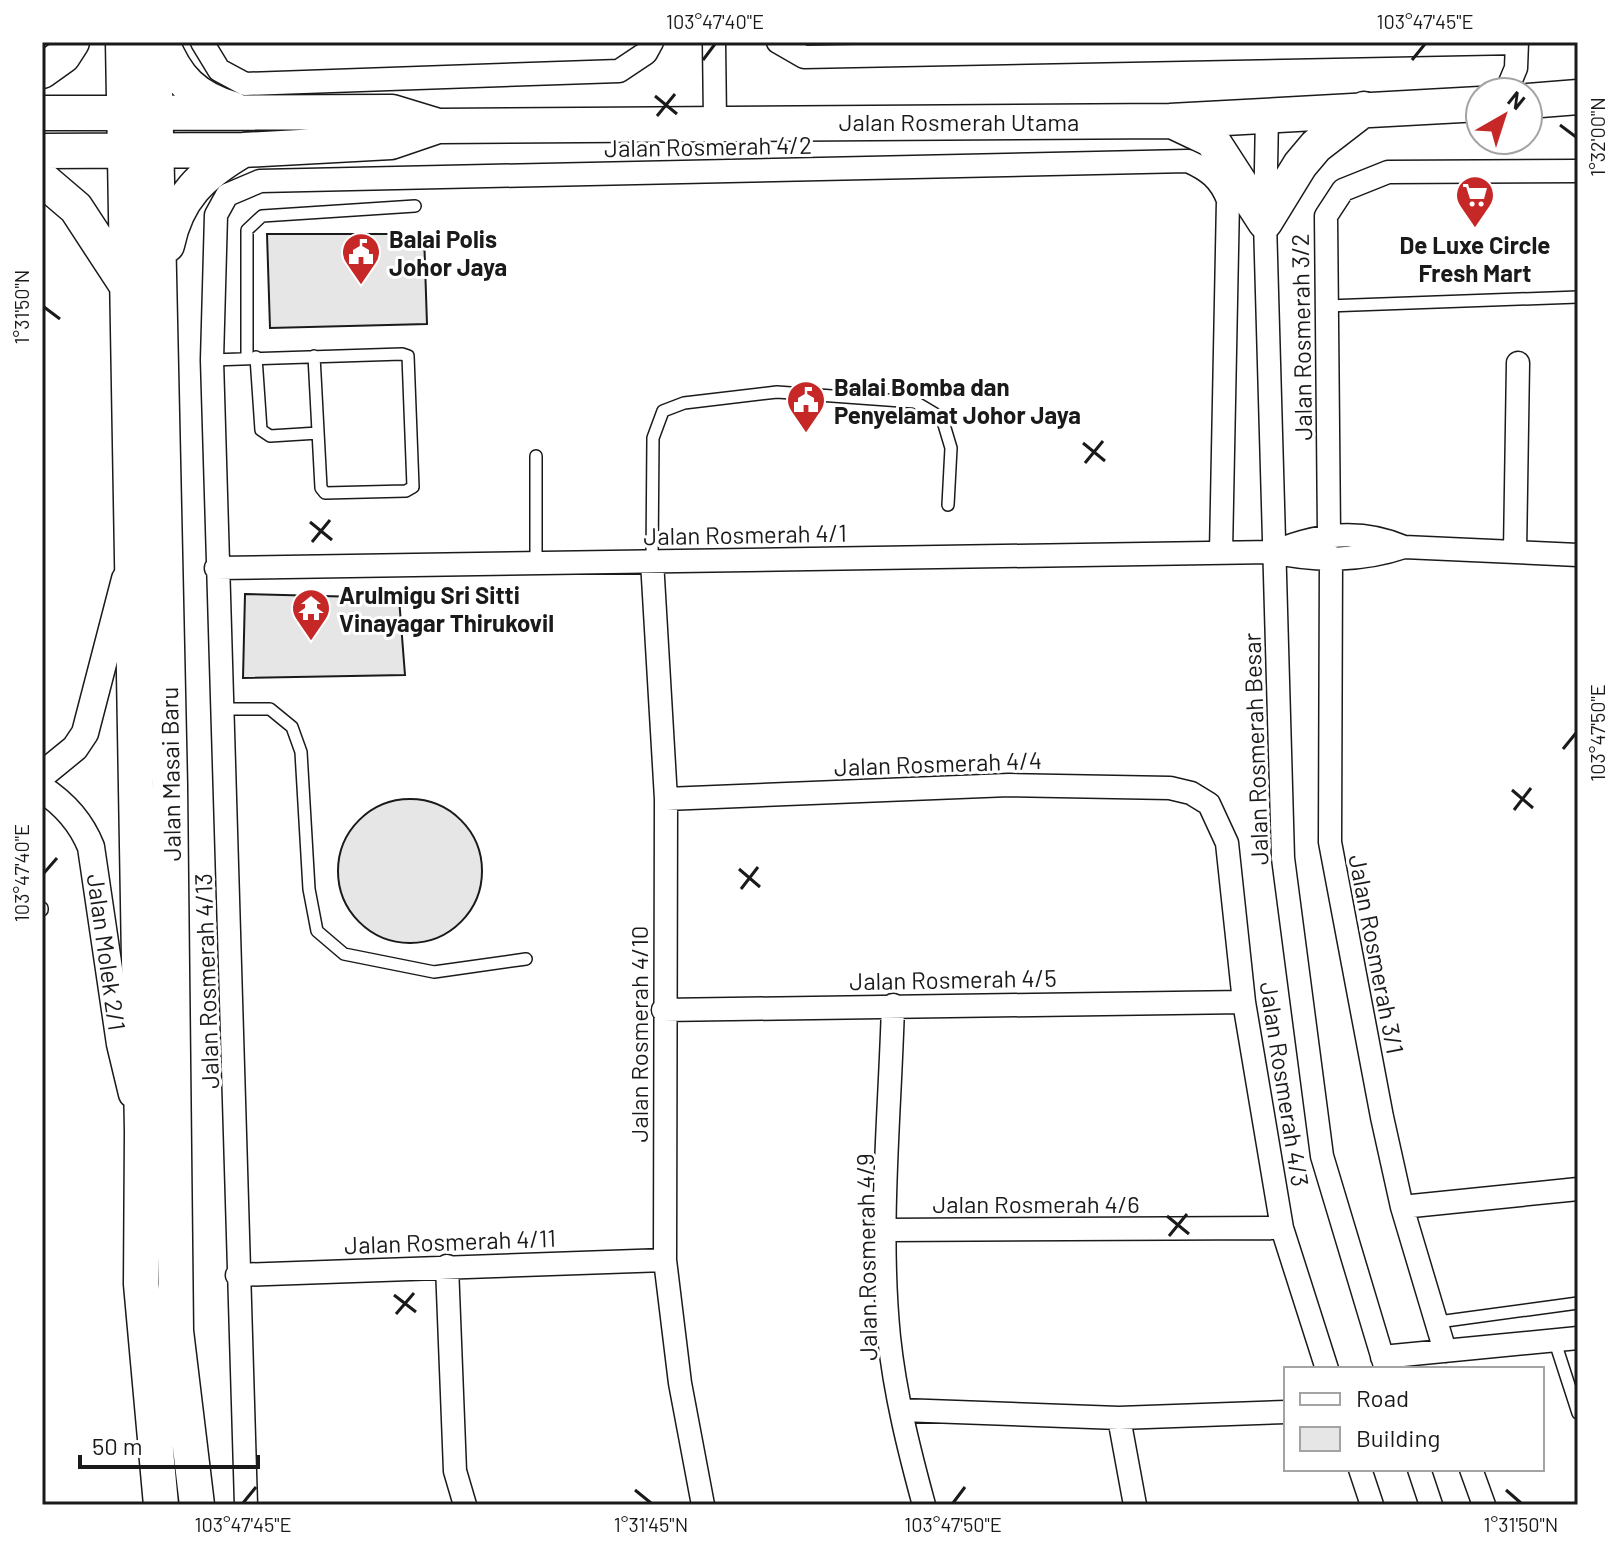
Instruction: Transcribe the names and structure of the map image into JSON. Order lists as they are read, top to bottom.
{
  "streets": {
    "main road": ["Jalan Rosmerah Utama", "Jalan Masai Baru"],
    "street": [
      "Jalan Rosmerah 4/2",
      "Jalan Rosmerah 3/2",
      "Jalan Rosmerah 4/1",
      "Jalan Rosmerah Besar",
      "Jalan Rosmerah 4/4",
      "Jalan Molek 2/1",
      "Jalan Rosmerah 3/1",
      "Jalan Rosmerah 4/5",
      "Jalan Rosmerah 4/13",
      "Jalan Rosmerah 4/10",
      "Jalan Rosmerah 4/3",
      "Jalan Rosmerah 4/6",
      "Jalan Rosmerah 4/11",
      "Jalan Rosmerah 4/9"
    ]
  },
  "crossings": [
    ["Jalan Rosmerah Utama", "Jalan Rosmerah Besar"],
    ["Jalan Rosmerah Utama", "Jalan Masai Baru"],
    ["Jalan Rosmerah 4/2", "Jalan Rosmerah 4/1"],
    ["Jalan Rosmerah 4/2", "Jalan Rosmerah 4/13"],
    ["Jalan Rosmerah 3/2", "Jalan Rosmerah 3/1"],
    ["Jalan Rosmerah 4/1", "Jalan Rosmerah Besar"],
    ["Jalan Rosmerah 4/1", "Jalan Rosmerah 4/13"],
    ["Jalan Rosmerah 4/1", "Jalan Rosmerah 4/10"],
    ["Jalan Rosmerah 4/4", "Jalan Rosmerah 4/10"],
    ["Jalan Rosmerah 4/4", "Jalan Rosmerah 4/3"],
    ["Jalan Masai Baru", "Jalan Molek 2/1"],
    ["Jalan Rosmerah 4/5", "Jalan Rosmerah 4/10"],
    ["Jalan Rosmerah 4/5", "Jalan Rosmerah 4/3"],
    ["Jalan Rosmerah 4/5", "Jalan Rosmerah 4/9"],
    ["Jalan Rosmerah 4/13", "Jalan Rosmerah 4/11"],
    ["Jalan Rosmerah 4/10", "Jalan Rosmerah 4/11"],
    ["Jalan Rosmerah 4/3", "Jalan Rosmerah 4/6"],
    ["Jalan Rosmerah 4/6", "Jalan Rosmerah 4/9"]
  ],
  "places": {
    "supermarket": ["De Luxe Circle Fresh Mart"],
    "public building": ["Balai Polis Johor Jaya", "Balai Bomba dan Penyelamat Johor Jaya"],
    "temple": ["Arulmigu Sri Sitti Vinayagar Thirukovil"]
  },
  "legend": ["Road", "Building"],
  "scale_bar": "50 m",
  "north": "top right",
  "coordinates": [
    "103°47'40\"E",
    "103°47'45\"E",
    "1°32'00\"N",
    "1°31'50\"N",
    "103°47'50\"E",
    "1°31'45\"N"
  ]
}
